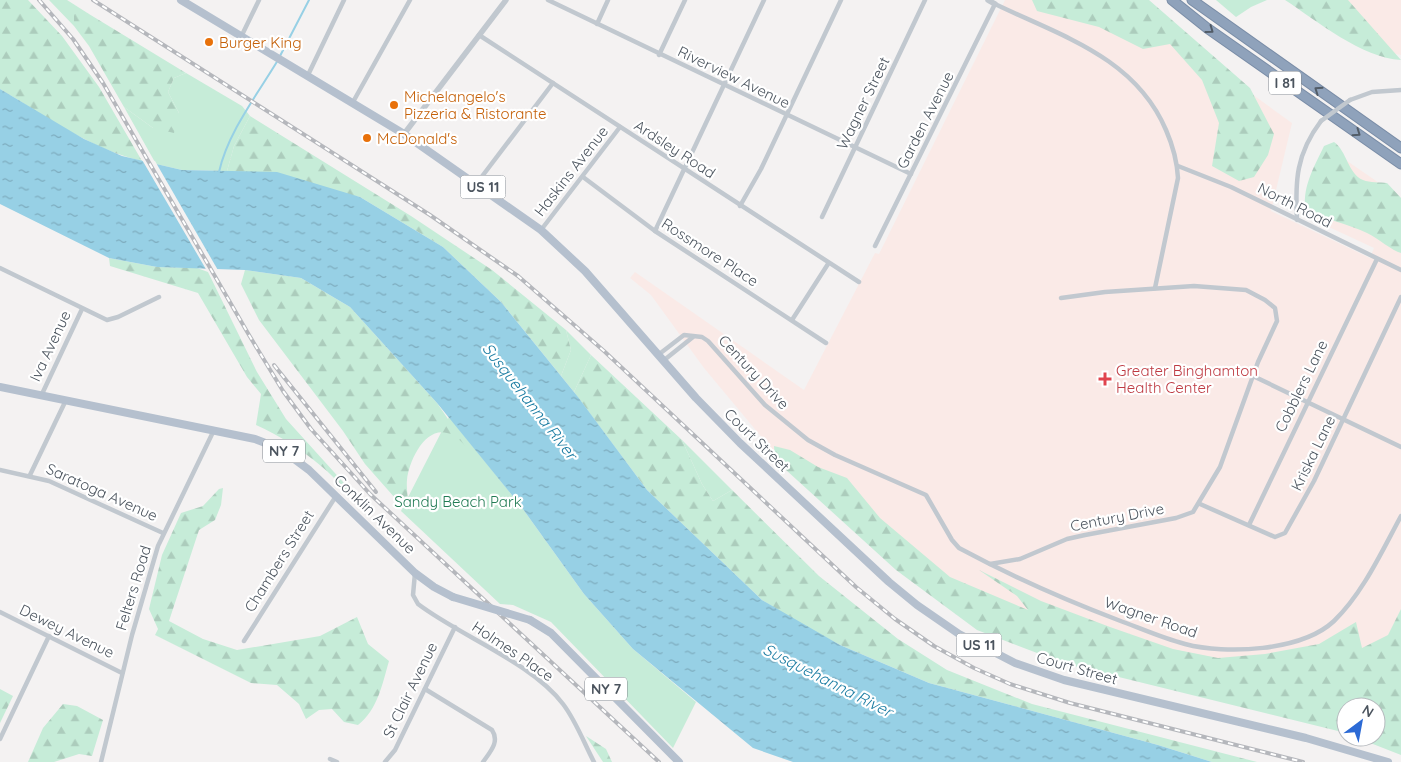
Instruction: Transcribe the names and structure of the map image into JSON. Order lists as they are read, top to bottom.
{
  "streets": {
    "highway": ["I 81"],
    "main road": [
      "US 11",
      "Court Street",
      "NY 7",
      "Conklin Avenue"
    ],
    "street": [
      "Riverview Avenue",
      "Wagner Street",
      "Garden Avenue",
      "Ardsley Road",
      "Haskins Avenue",
      "North Road",
      "Rossmore Place",
      "Iva Avenue",
      "Century Drive",
      "Cobblers Lane",
      "Kriska Lane",
      "Saratoga Avenue",
      "Chambers Street",
      "Felters Road",
      "Wagner Road",
      "Dewey Avenue",
      "Holmes Place",
      "St Clair Avenue"
    ]
  },
  "crossings": [
    ["Riverview Avenue", "Wagner Street"],
    ["Riverview Avenue", "Garden Avenue"],
    ["Ardsley Road", "Haskins Avenue"],
    ["Haskins Avenue", "Rossmore Place"],
    ["Haskins Avenue", "Court Street"],
    ["North Road", "Cobblers Lane"],
    ["Iva Avenue", "Conklin Avenue"],
    ["Century Drive", "Court Street"],
    ["Century Drive", "Kriska Lane"],
    ["Century Drive", "Wagner Road"],
    ["Cobblers Lane", "Kriska Lane"],
    ["Saratoga Avenue", "Felters Road"],
    ["Conklin Avenue", "Chambers Street"],
    ["Conklin Avenue", "Felters Road"],
    ["Conklin Avenue", "Holmes Place"],
    ["Felters Road", "Dewey Avenue"],
    ["Holmes Place", "St Clair Avenue"]
  ],
  "water": ["Susquehanna River"],
  "parks": ["Sandy Beach Park"],
  "places": {
    "other": ["Burger King", "Michelangelo's Pizzeria & Ristorante", "McDonald's"],
    "health": ["Greater Binghamton Health Center"]
  },
  "north": "top right"
}
